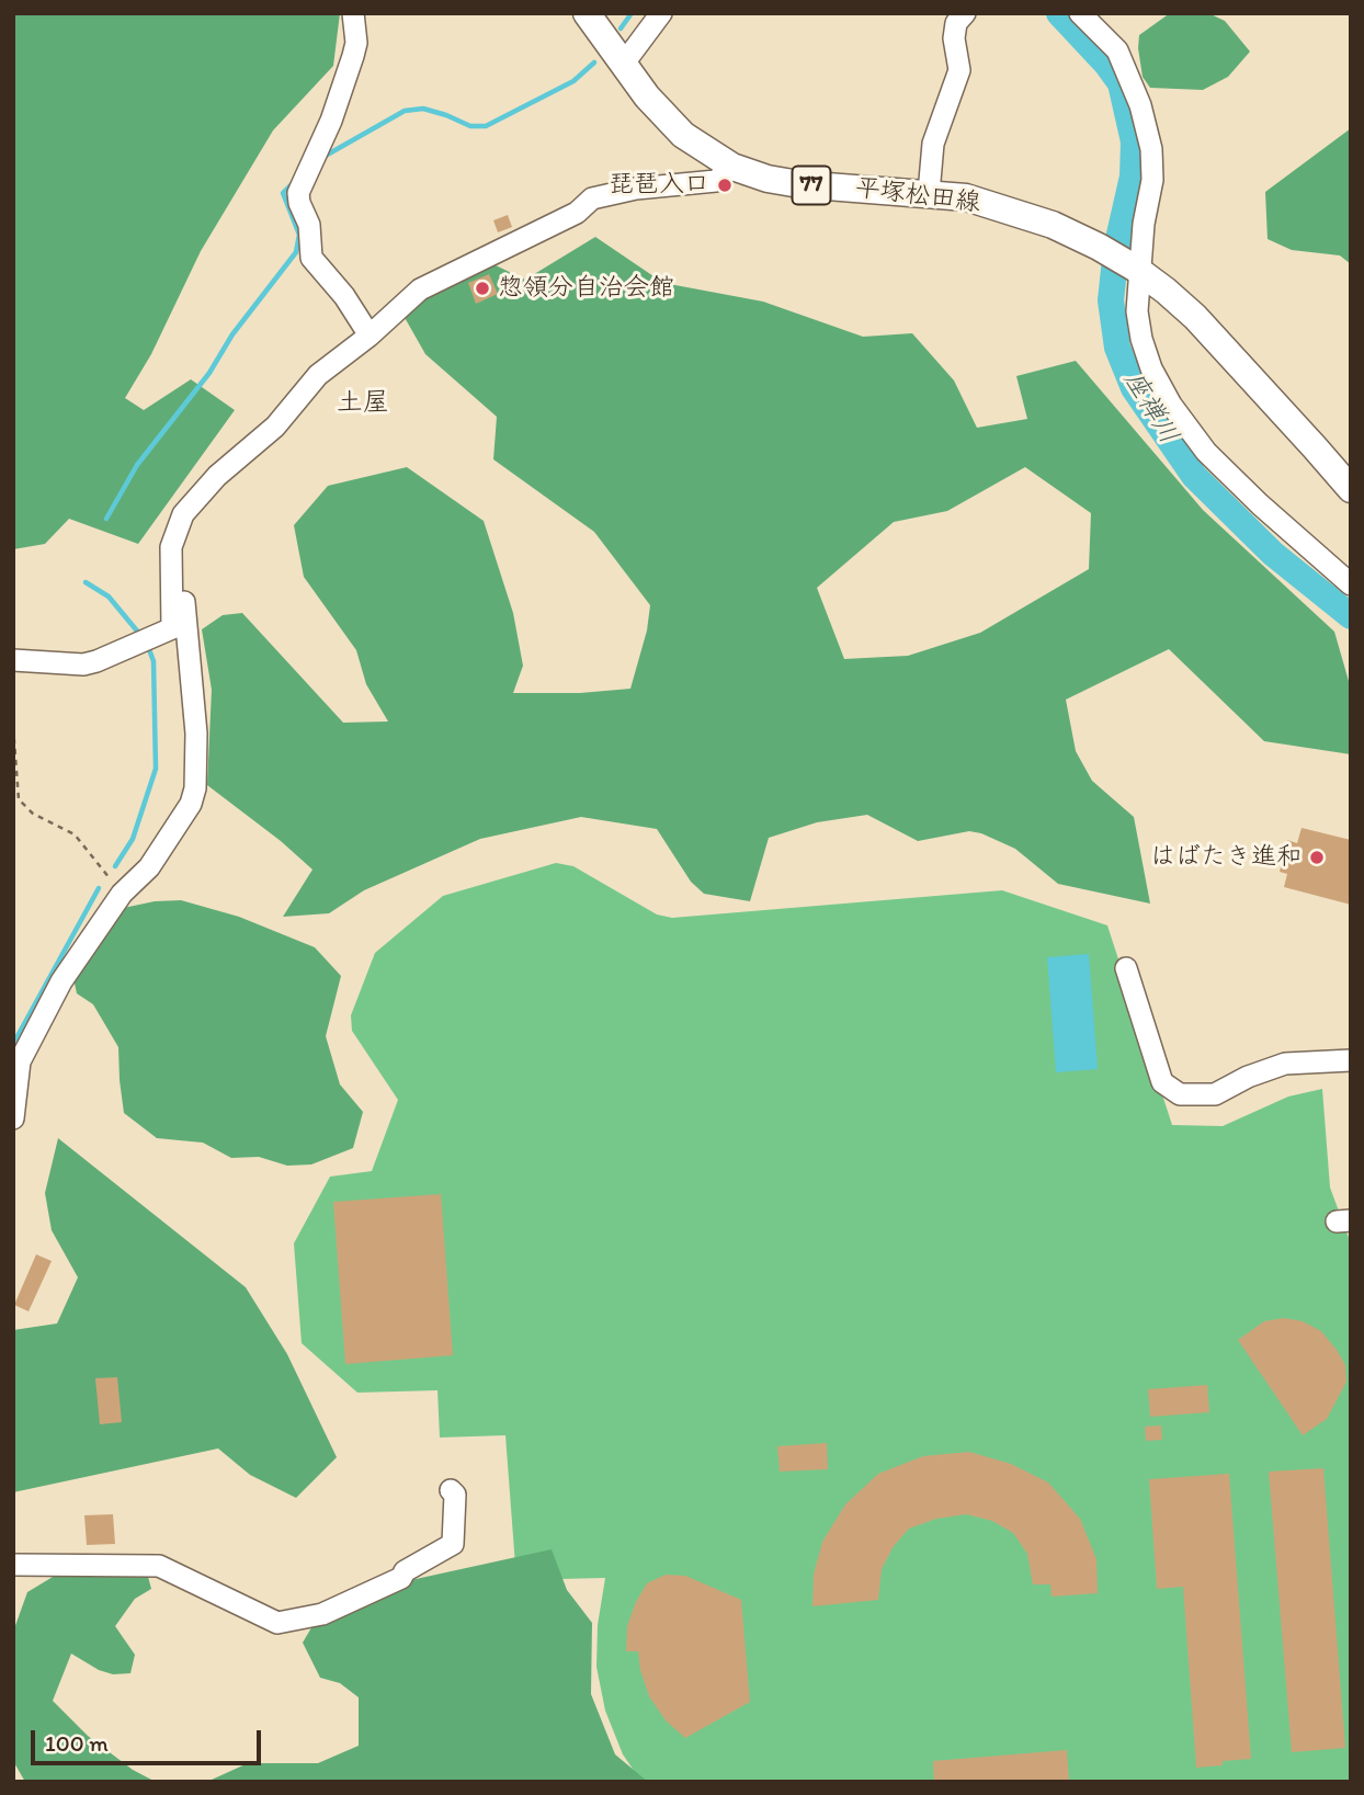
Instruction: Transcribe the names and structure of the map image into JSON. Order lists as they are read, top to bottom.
{
  "streets": {
    "main road": ["77", "平塚松田線"]
  },
  "districts": ["土屋"],
  "water": ["座禅川"],
  "places": ["琵琶入口", "惣領分自治会館", "はばたき進和"],
  "scale_bar": "100 m"
}
